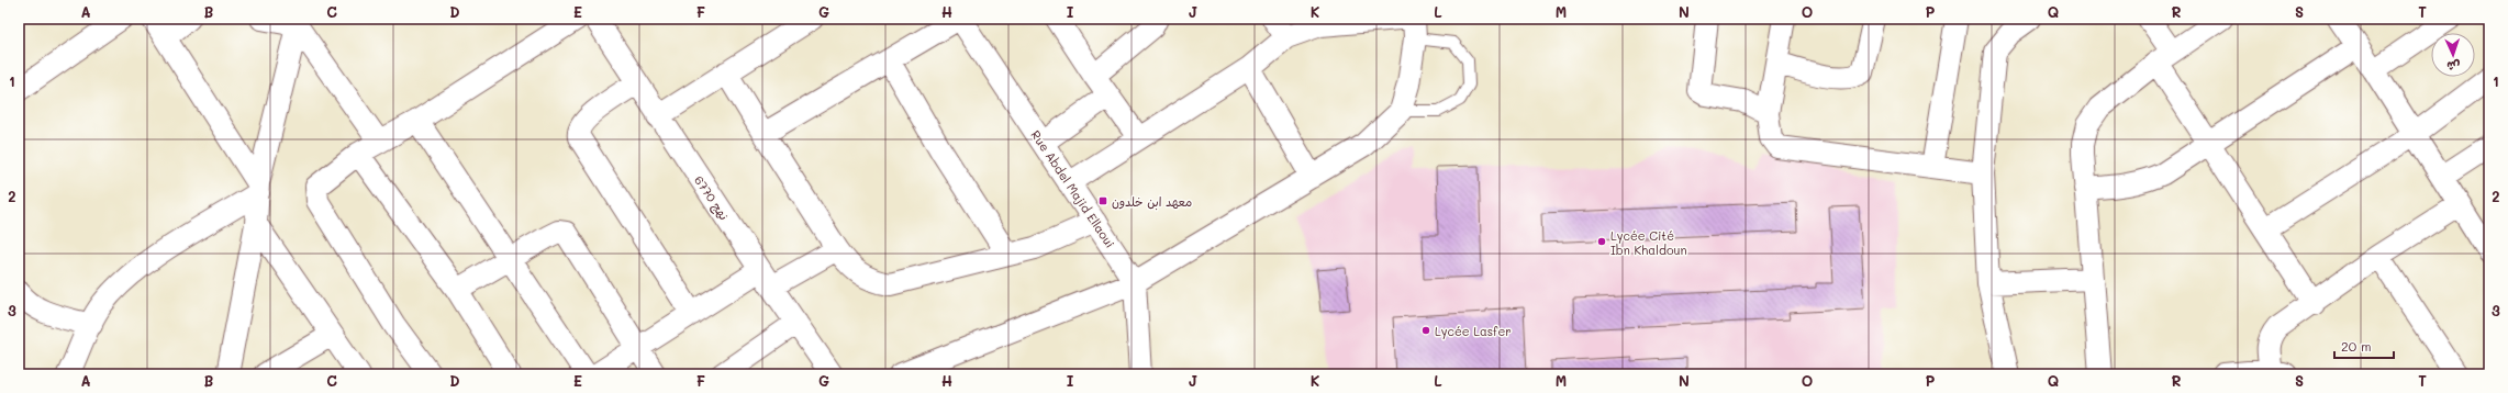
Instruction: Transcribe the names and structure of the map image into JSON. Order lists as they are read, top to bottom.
{
  "streets": {
    "street": ["Rue Abdel Majid Ellaoui", "نهج 6770"]
  },
  "places": {
    "transit": ["معهد ابن خلدون"],
    "other": ["Lycée Cité Ibn Khaldoun", "Lycée Lasfer"]
  },
  "scale_bar": "20 m",
  "north": "bottom",
  "grid": {
    "columns": [
      "A",
      "B",
      "C",
      "D",
      "E",
      "F",
      "G",
      "H",
      "I",
      "J",
      "K",
      "L",
      "M",
      "N",
      "O",
      "P",
      "Q",
      "R",
      "S",
      "T"
    ],
    "rows": ["1", "2", "3"]
  }
}
